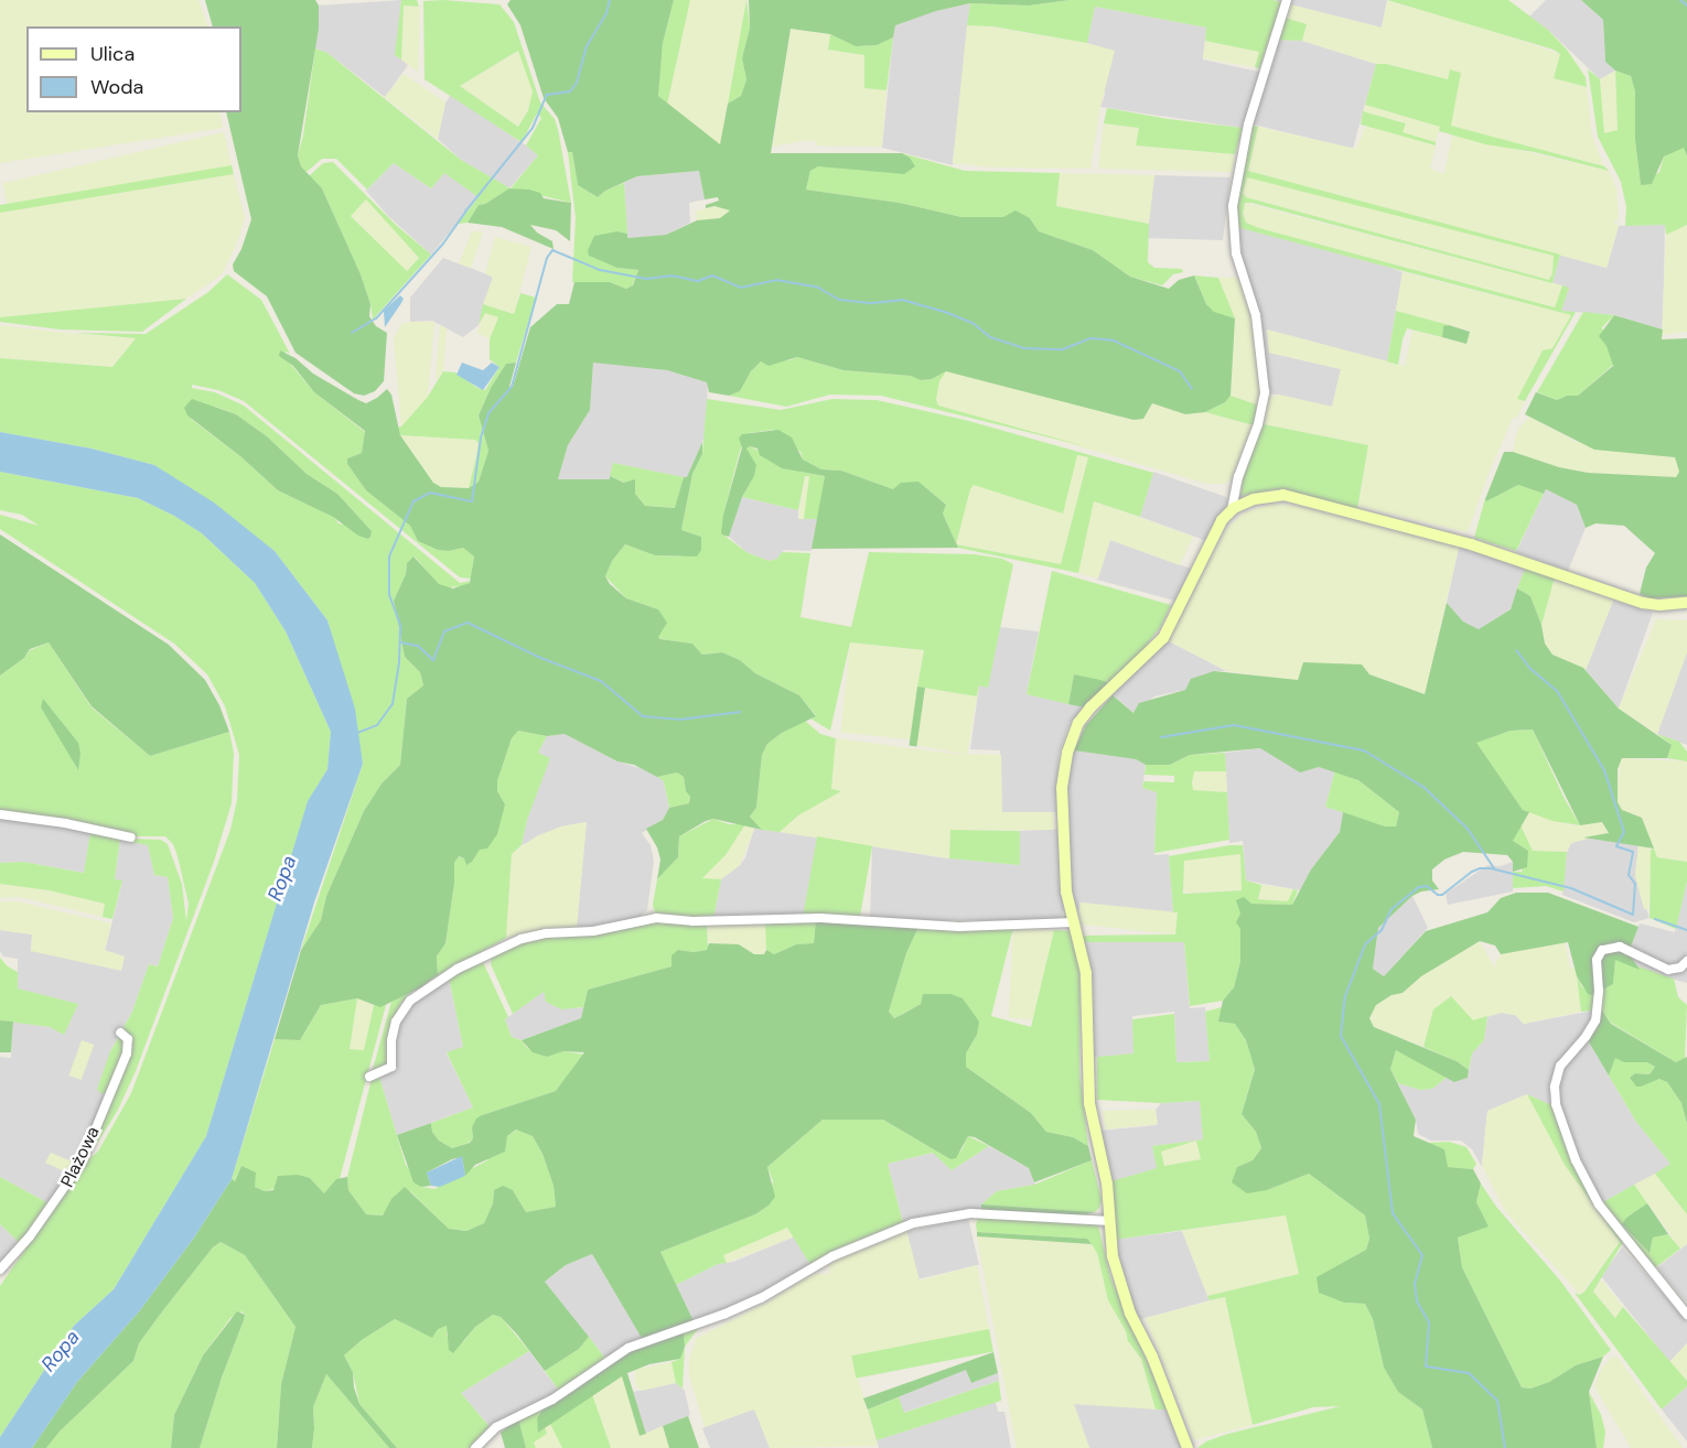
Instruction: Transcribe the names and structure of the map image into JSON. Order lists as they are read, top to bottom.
{
  "streets": {
    "street": ["Plażowa"]
  },
  "water": ["Ropa"],
  "legend": ["Ulica", "Woda"]
}
